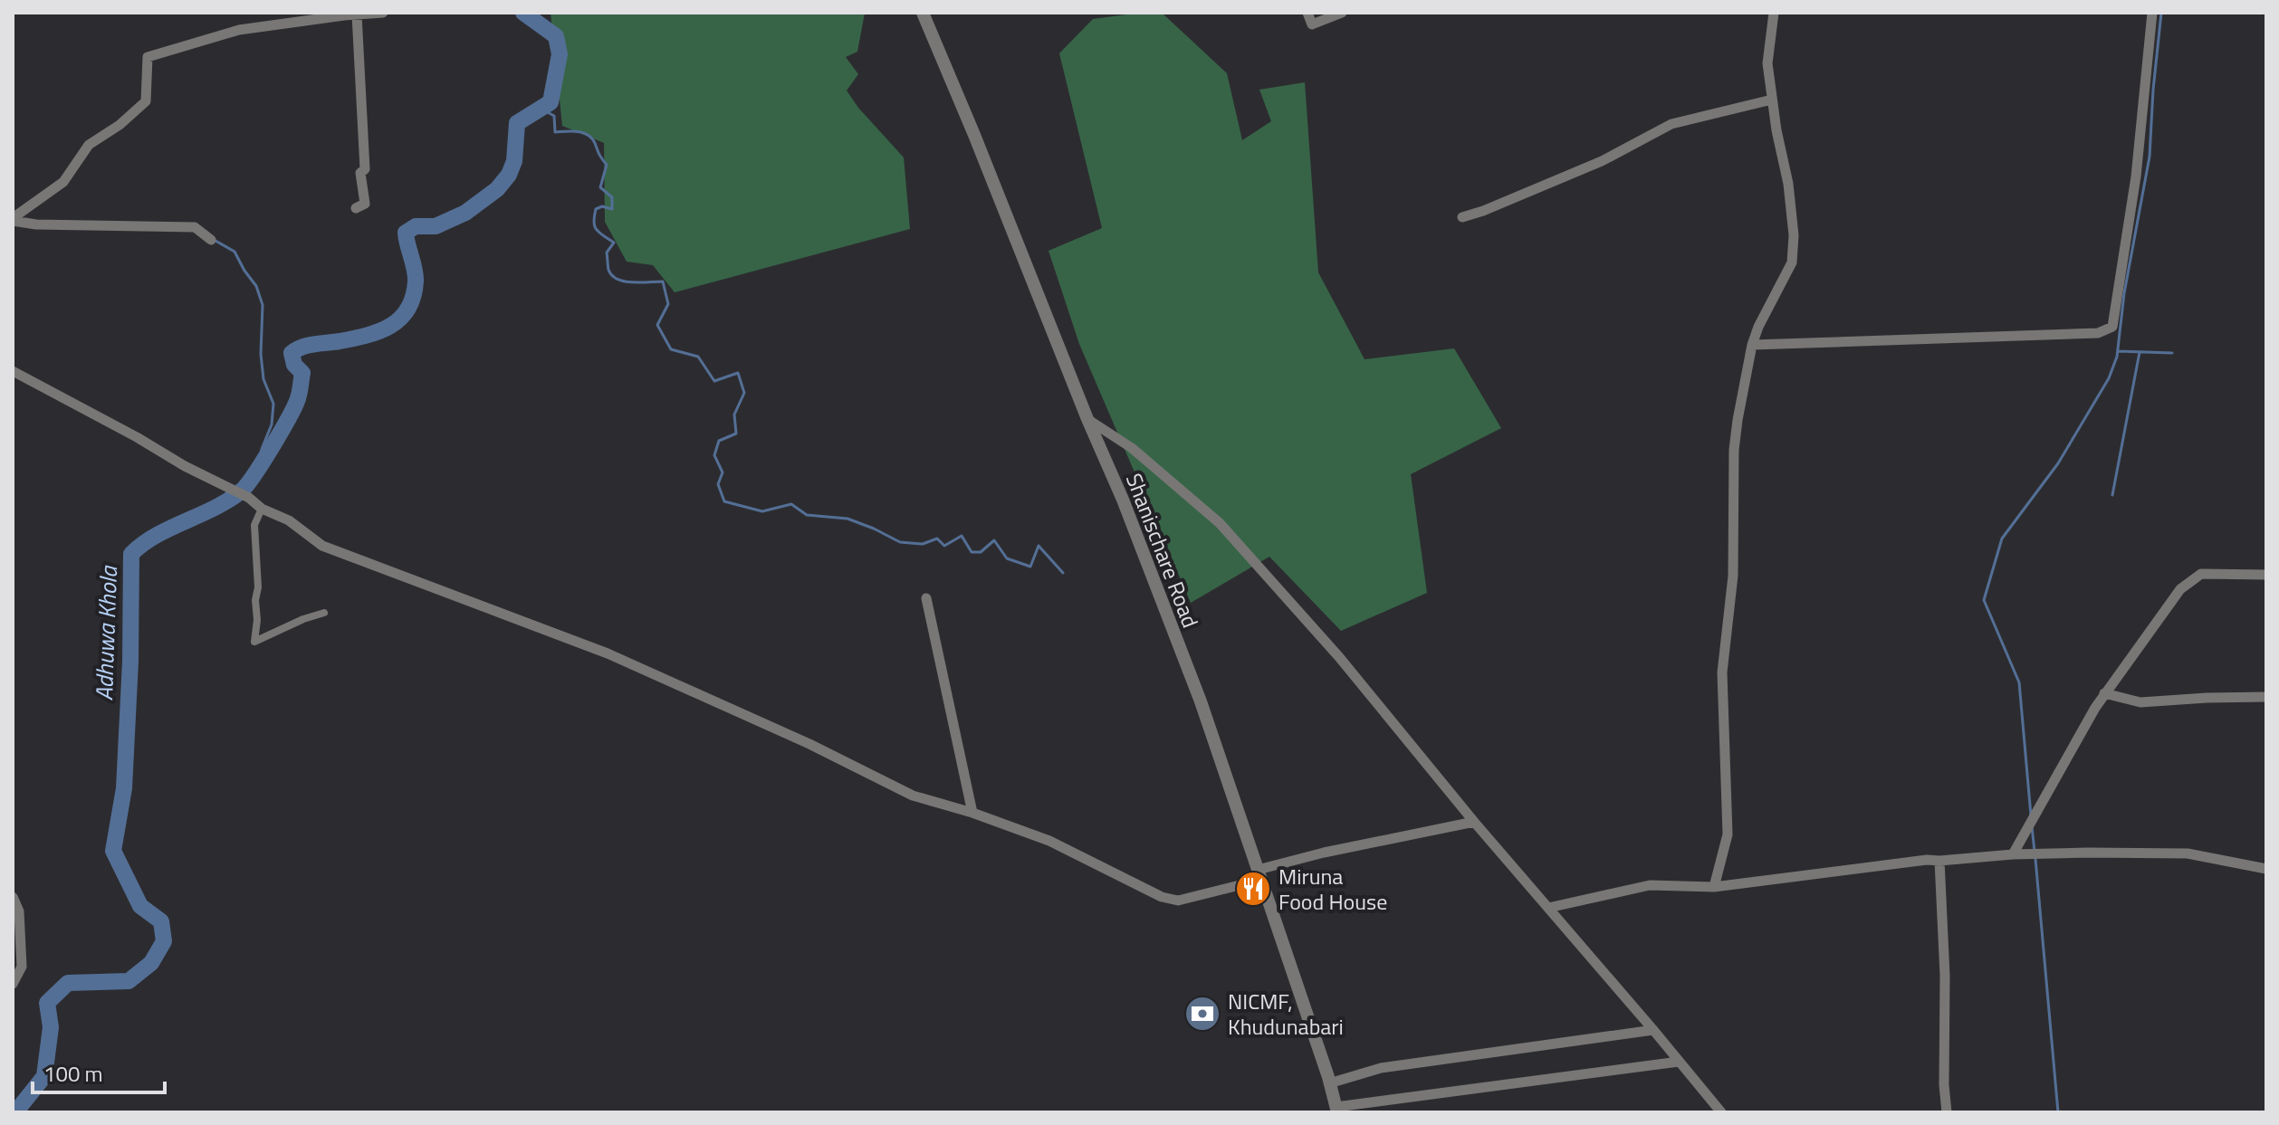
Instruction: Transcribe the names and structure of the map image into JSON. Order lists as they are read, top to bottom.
{
  "streets": {
    "street": ["Shanischare Road"]
  },
  "water": ["Adhuwa Khola"],
  "places": {
    "restaurant": ["Miruna Food House"],
    "bank": ["NICMF, Khudunabari"]
  },
  "scale_bar": "100 m"
}
